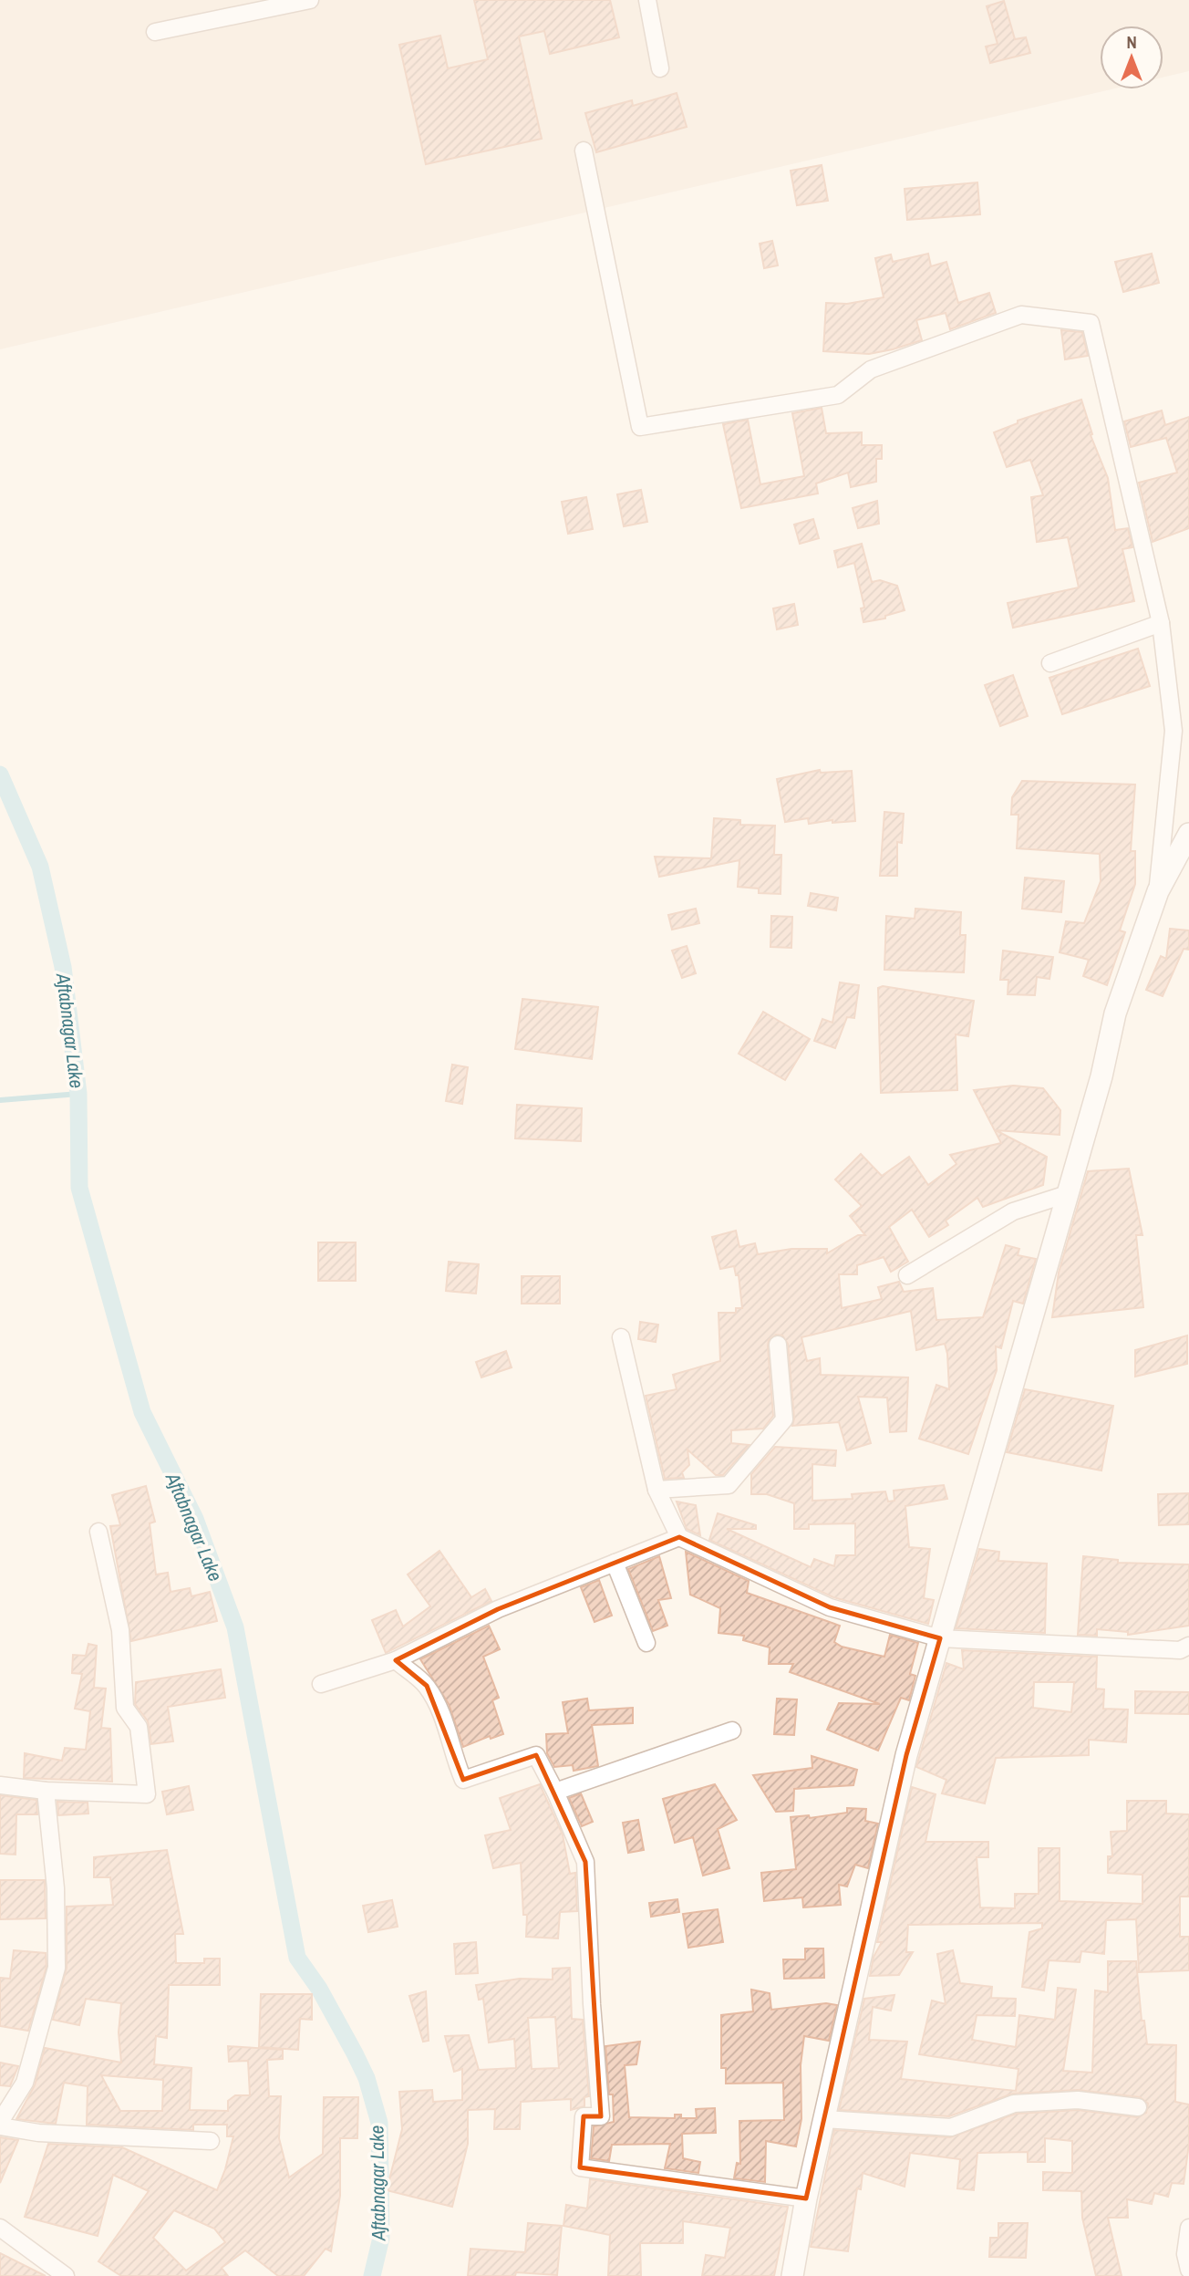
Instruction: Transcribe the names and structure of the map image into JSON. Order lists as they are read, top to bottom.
{
  "water": ["Aftabnagar Lake"],
  "north": "top"
}
